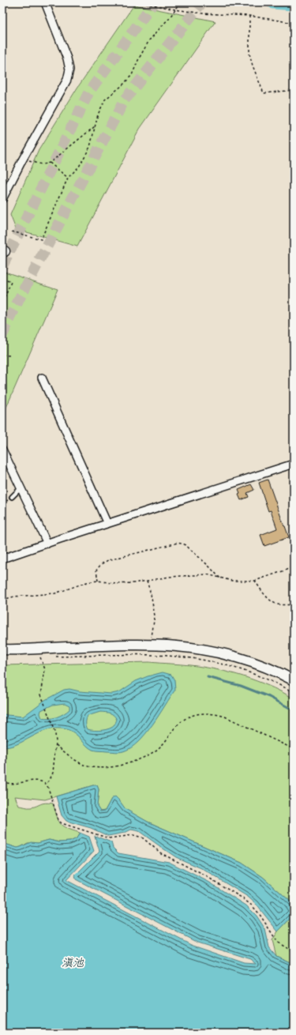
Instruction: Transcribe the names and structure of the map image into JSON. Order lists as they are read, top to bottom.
{
  "water": ["滇池"]
}
